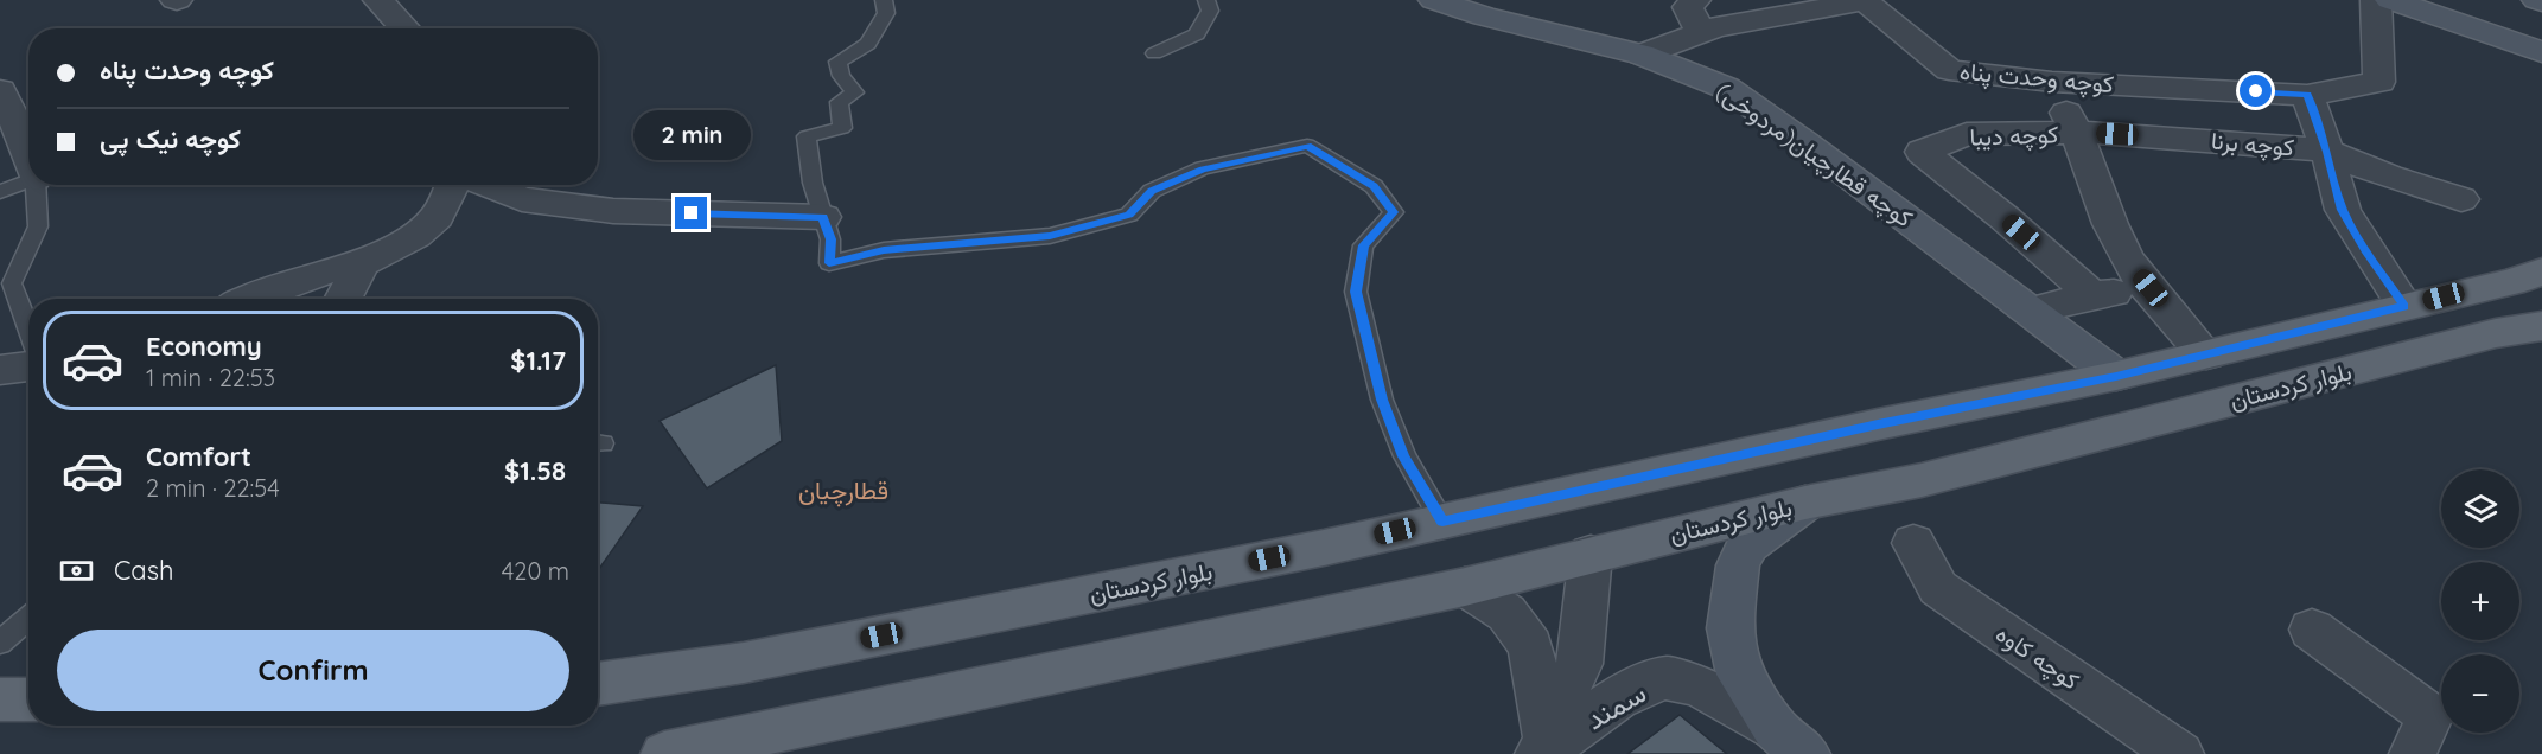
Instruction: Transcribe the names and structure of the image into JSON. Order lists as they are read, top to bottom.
{
  "streets": {
    "main road": ["بلوار کردستان"],
    "street": [
      "کوچه وحدت پناه",
      "کوچه دیبا",
      "کوچه برنا",
      "کوچه قطارچیان(مردوخی)",
      "کوچه کاوه",
      "سمند"
    ]
  },
  "crossings": [
    ["کوچه وحدت پناه", "کوچه قطارچیان(مردوخی)"],
    ["کوچه دیبا", "کوچه برنا"],
    ["کوچه قطارچیان(مردوخی)", "بلوار کردستان"]
  ],
  "districts": ["قطارچیان"],
  "page": {
    "banner": ["کوچه وحدت پناه", "کوچه نیک پی"],
    "bubble": "2 min",
    "list": [
      {
        "name": "Economy",
        "note": "1 min · 22:53",
        "value": "$1.17"
      },
      {
        "name": "Comfort",
        "note": "2 min · 22:54",
        "value": "$1.58"
      }
    ],
    "map_buttons": ["+", "−"],
    "pay": ["Cash", "420 m"],
    "buttons": "Confirm"
  }
}
